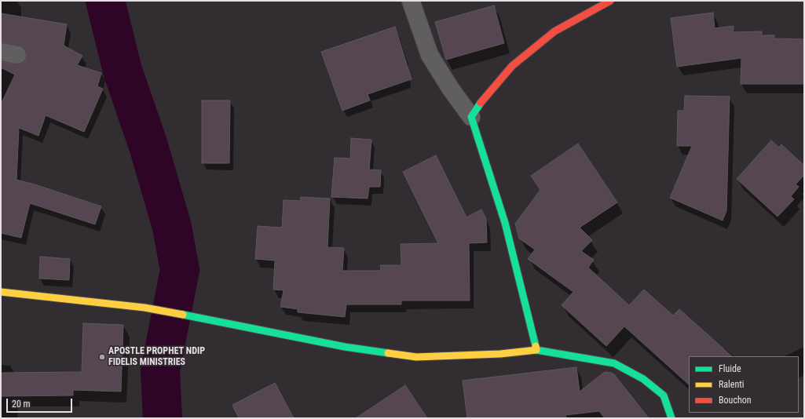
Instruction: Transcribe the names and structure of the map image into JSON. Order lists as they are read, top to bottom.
{
  "places": ["APOSTLE PROPHET NDIP FIDELIS MINISTRIES"],
  "legend": ["Fluide", "Ralenti", "Bouchon"],
  "scale_bar": "20 m"
}
